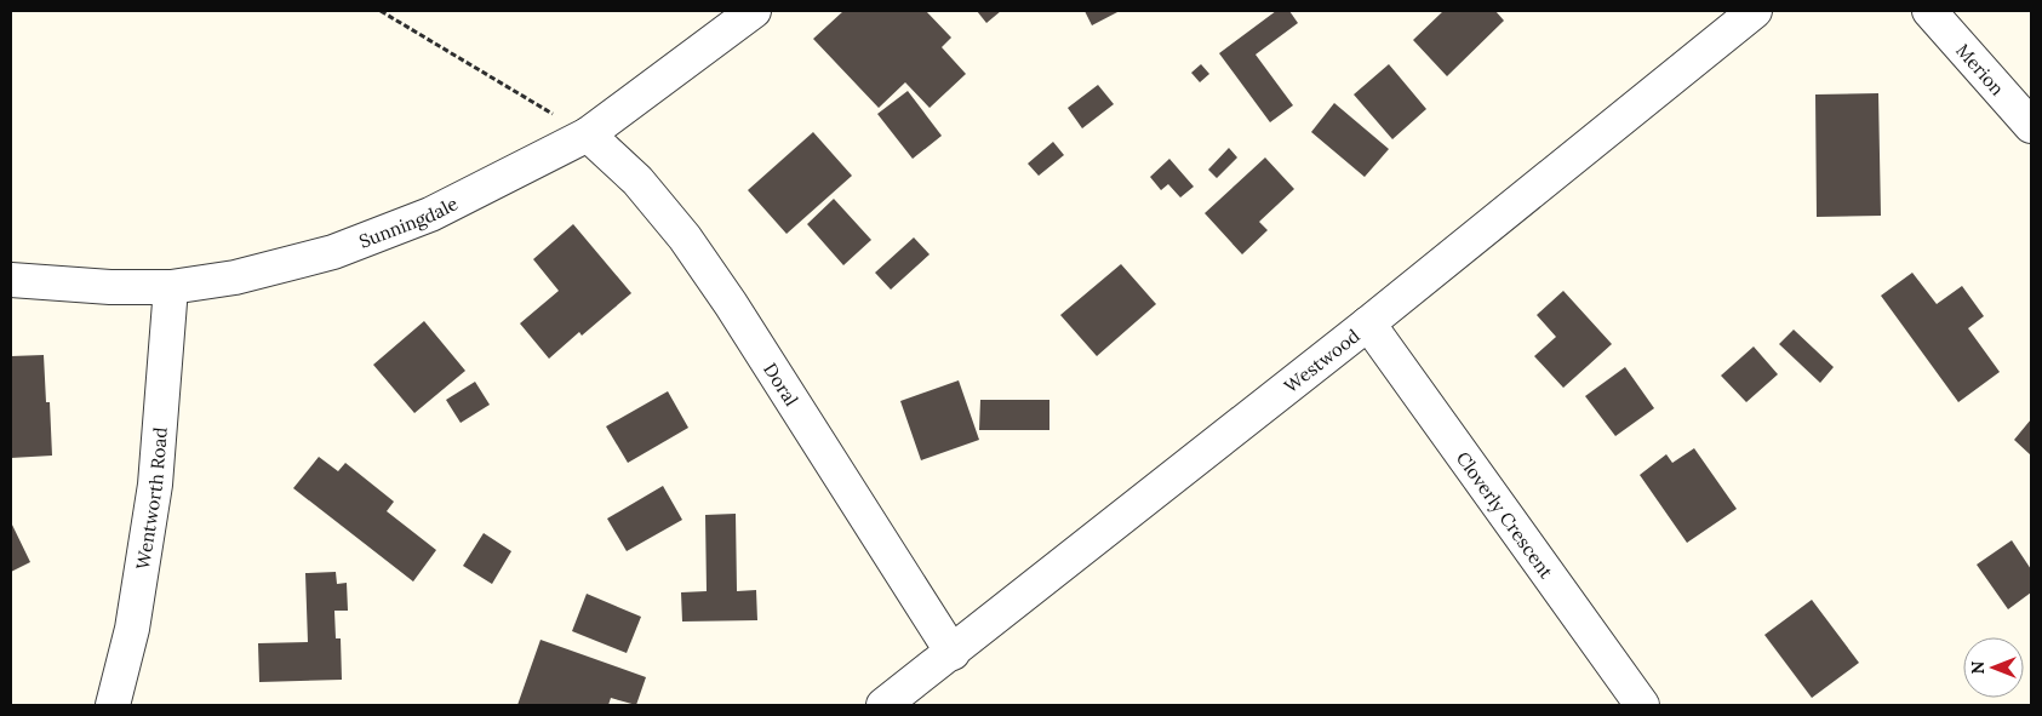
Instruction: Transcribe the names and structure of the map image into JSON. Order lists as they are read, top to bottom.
{
  "streets": {
    "street": [
      "Merion",
      "Sunningdale",
      "Westwood",
      "Doral",
      "Wentworth Road",
      "Cloverly Crescent"
    ]
  },
  "crossings": [
    ["Sunningdale", "Doral"],
    ["Sunningdale", "Wentworth Road"],
    ["Westwood", "Doral"],
    ["Westwood", "Cloverly Crescent"]
  ],
  "north": "left"
}
